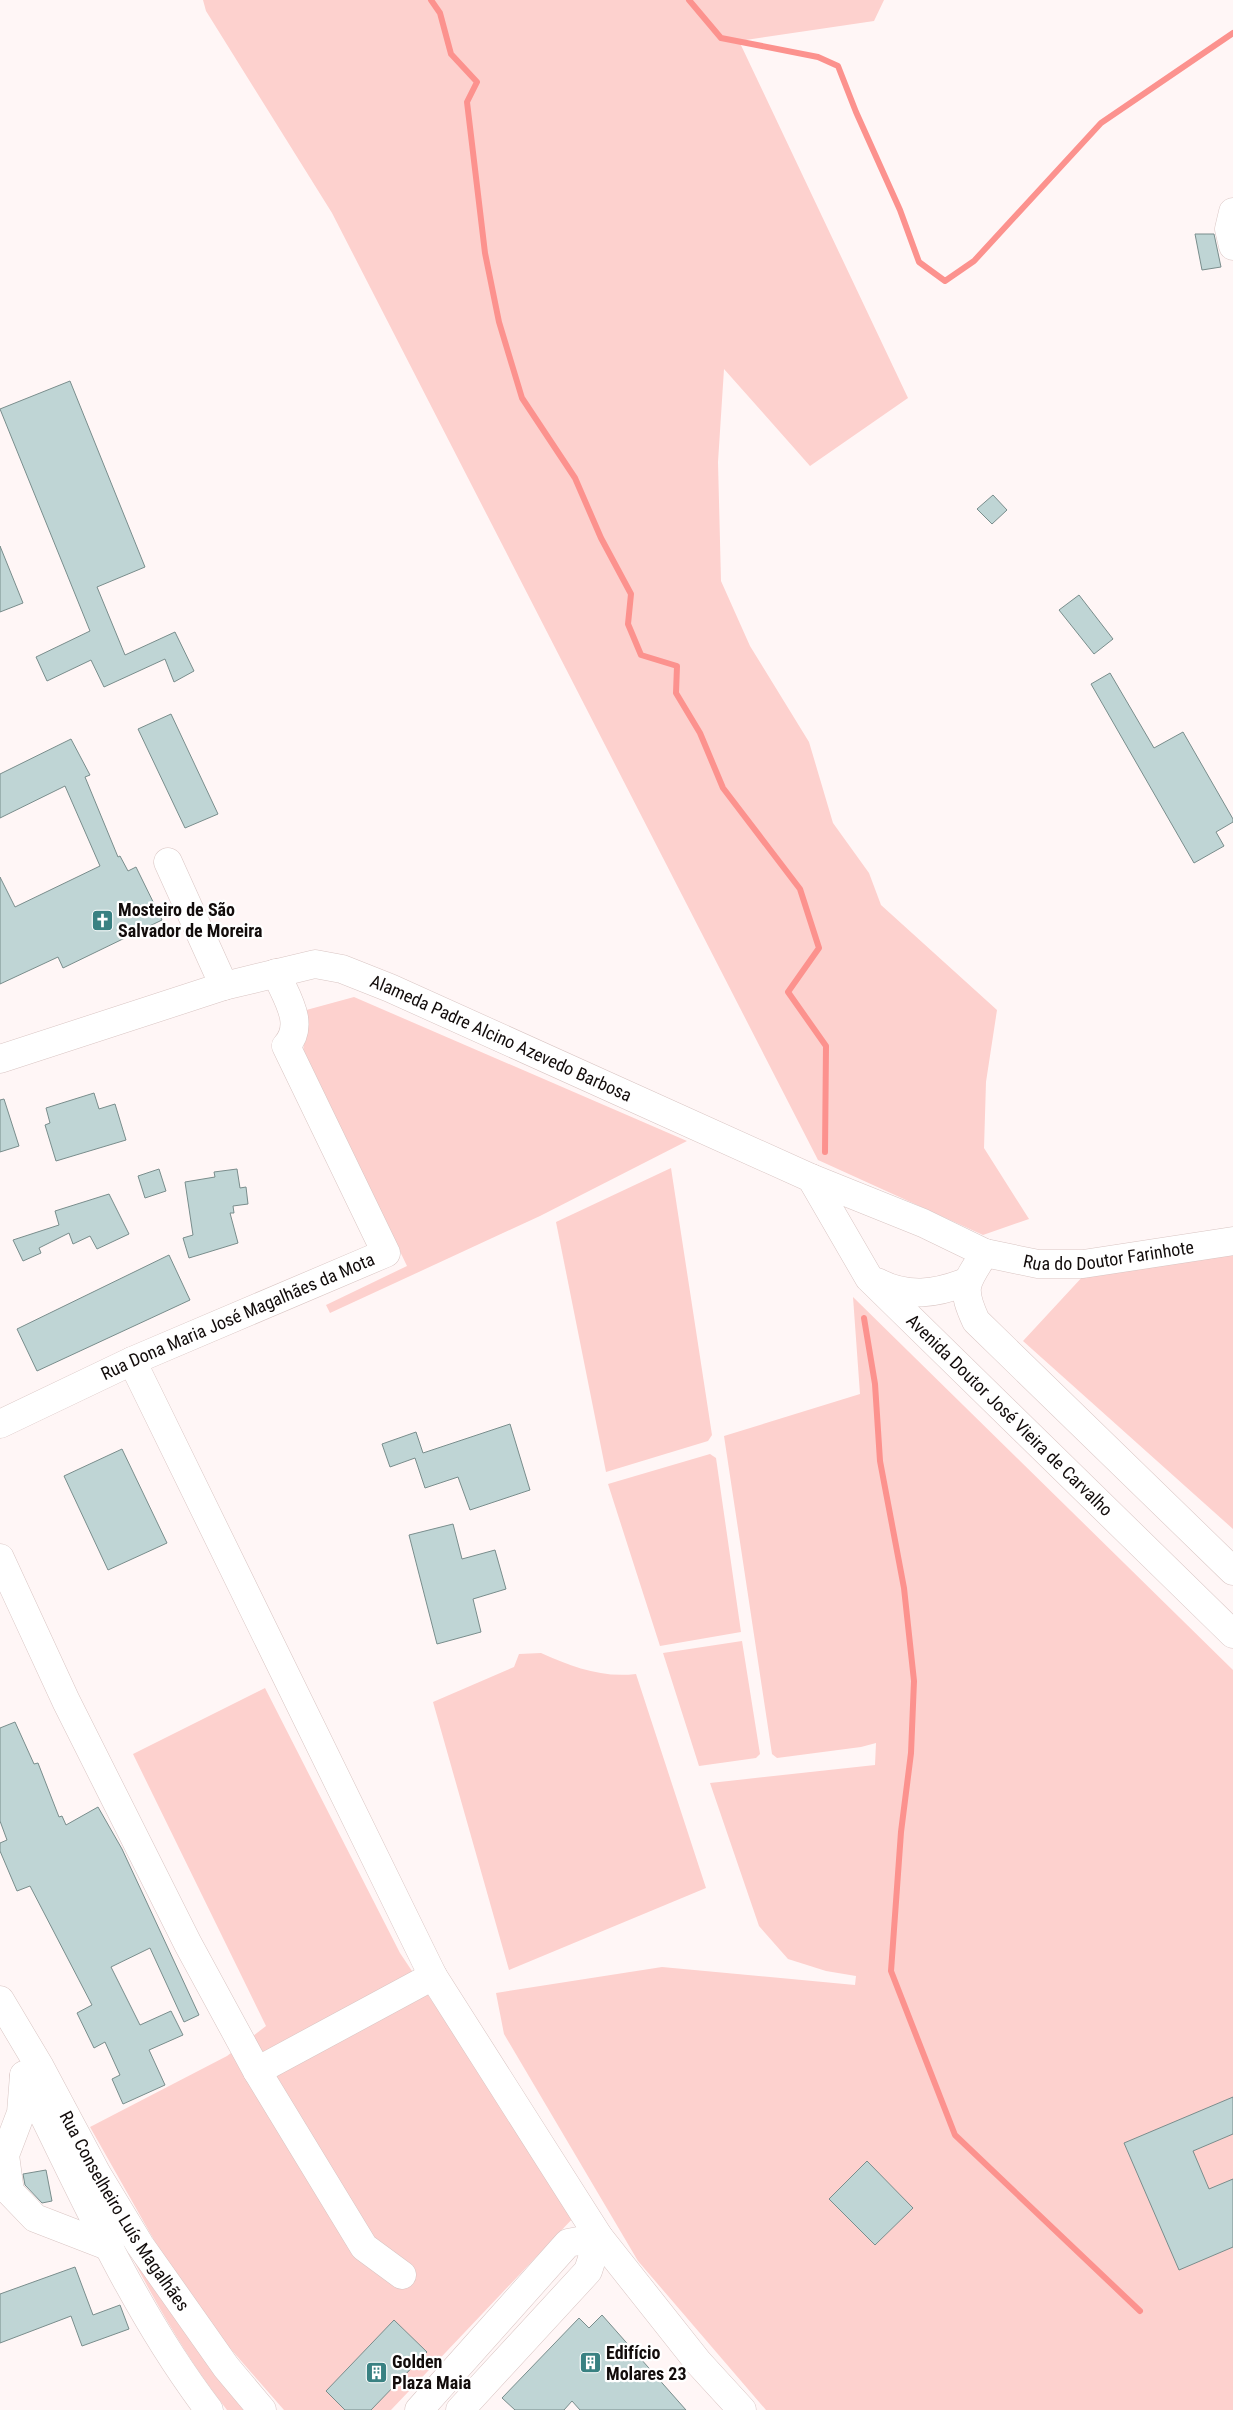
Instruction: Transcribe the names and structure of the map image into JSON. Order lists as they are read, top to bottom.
{
  "streets": {
    "street": [
      "Alameda Padre Alcino Azevedo Barbosa",
      "Rua do Doutor Farinhote",
      "Rua Dona Maria José Magalhães da Mota",
      "Avenida Doutor José Vieira de Carvalho",
      "Rua Conselheiro Luís Magalhães"
    ]
  },
  "crossings": [
    ["Alameda Padre Alcino Azevedo Barbosa", "Rua do Doutor Farinhote"],
    ["Alameda Padre Alcino Azevedo Barbosa", "Rua Dona Maria José Magalhães da Mota"],
    ["Alameda Padre Alcino Azevedo Barbosa", "Avenida Doutor José Vieira de Carvalho"]
  ],
  "places": {
    "church": ["Mosteiro de São Salvador de Moreira"],
    "building": ["Edifício Molares 23", "Golden Plaza Maia"]
  }
}
